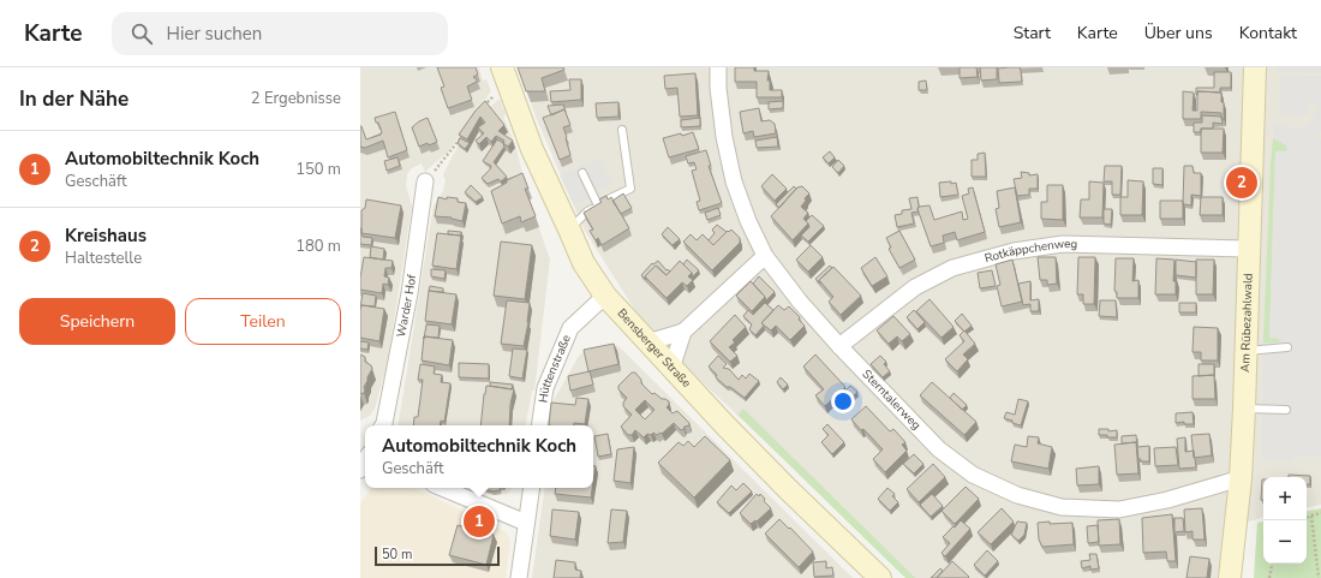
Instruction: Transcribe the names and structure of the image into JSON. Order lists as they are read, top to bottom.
{
  "streets": {
    "main road": ["Am Rübezahlwald", "Bensberger Straße"],
    "street": [
      "Rotkäppchenweg",
      "Warder Hof",
      "Hüttenstraße",
      "Sterntalerweg"
    ]
  },
  "crossings": [
    ["Rotkäppchenweg", "Am Rübezahlwald"],
    ["Rotkäppchenweg", "Sterntalerweg"],
    ["Am Rübezahlwald", "Sterntalerweg"],
    ["Bensberger Straße", "Hüttenstraße"]
  ],
  "scale_bar": "50 m",
  "page": {
    "header": "Karte",
    "search": "Hier suchen",
    "nav": [
      "Start",
      "Karte",
      "Über uns",
      "Kontakt"
    ],
    "heading": ["In der Nähe", "2 Ergebnisse"],
    "list": [
      {
        "mark": "1",
        "name": "Automobiltechnik Koch",
        "note": "Geschäft",
        "value": "150 m"
      },
      {
        "mark": "2",
        "name": "Kreishaus",
        "note": "Haltestelle",
        "value": "180 m"
      }
    ],
    "pins": ["2", "1"],
    "buttons": ["Speichern", "Teilen"],
    "popup": ["Automobiltechnik Koch", "Geschäft"],
    "map_buttons": ["+", "−"],
    "scale": "50 m"
  }
}
